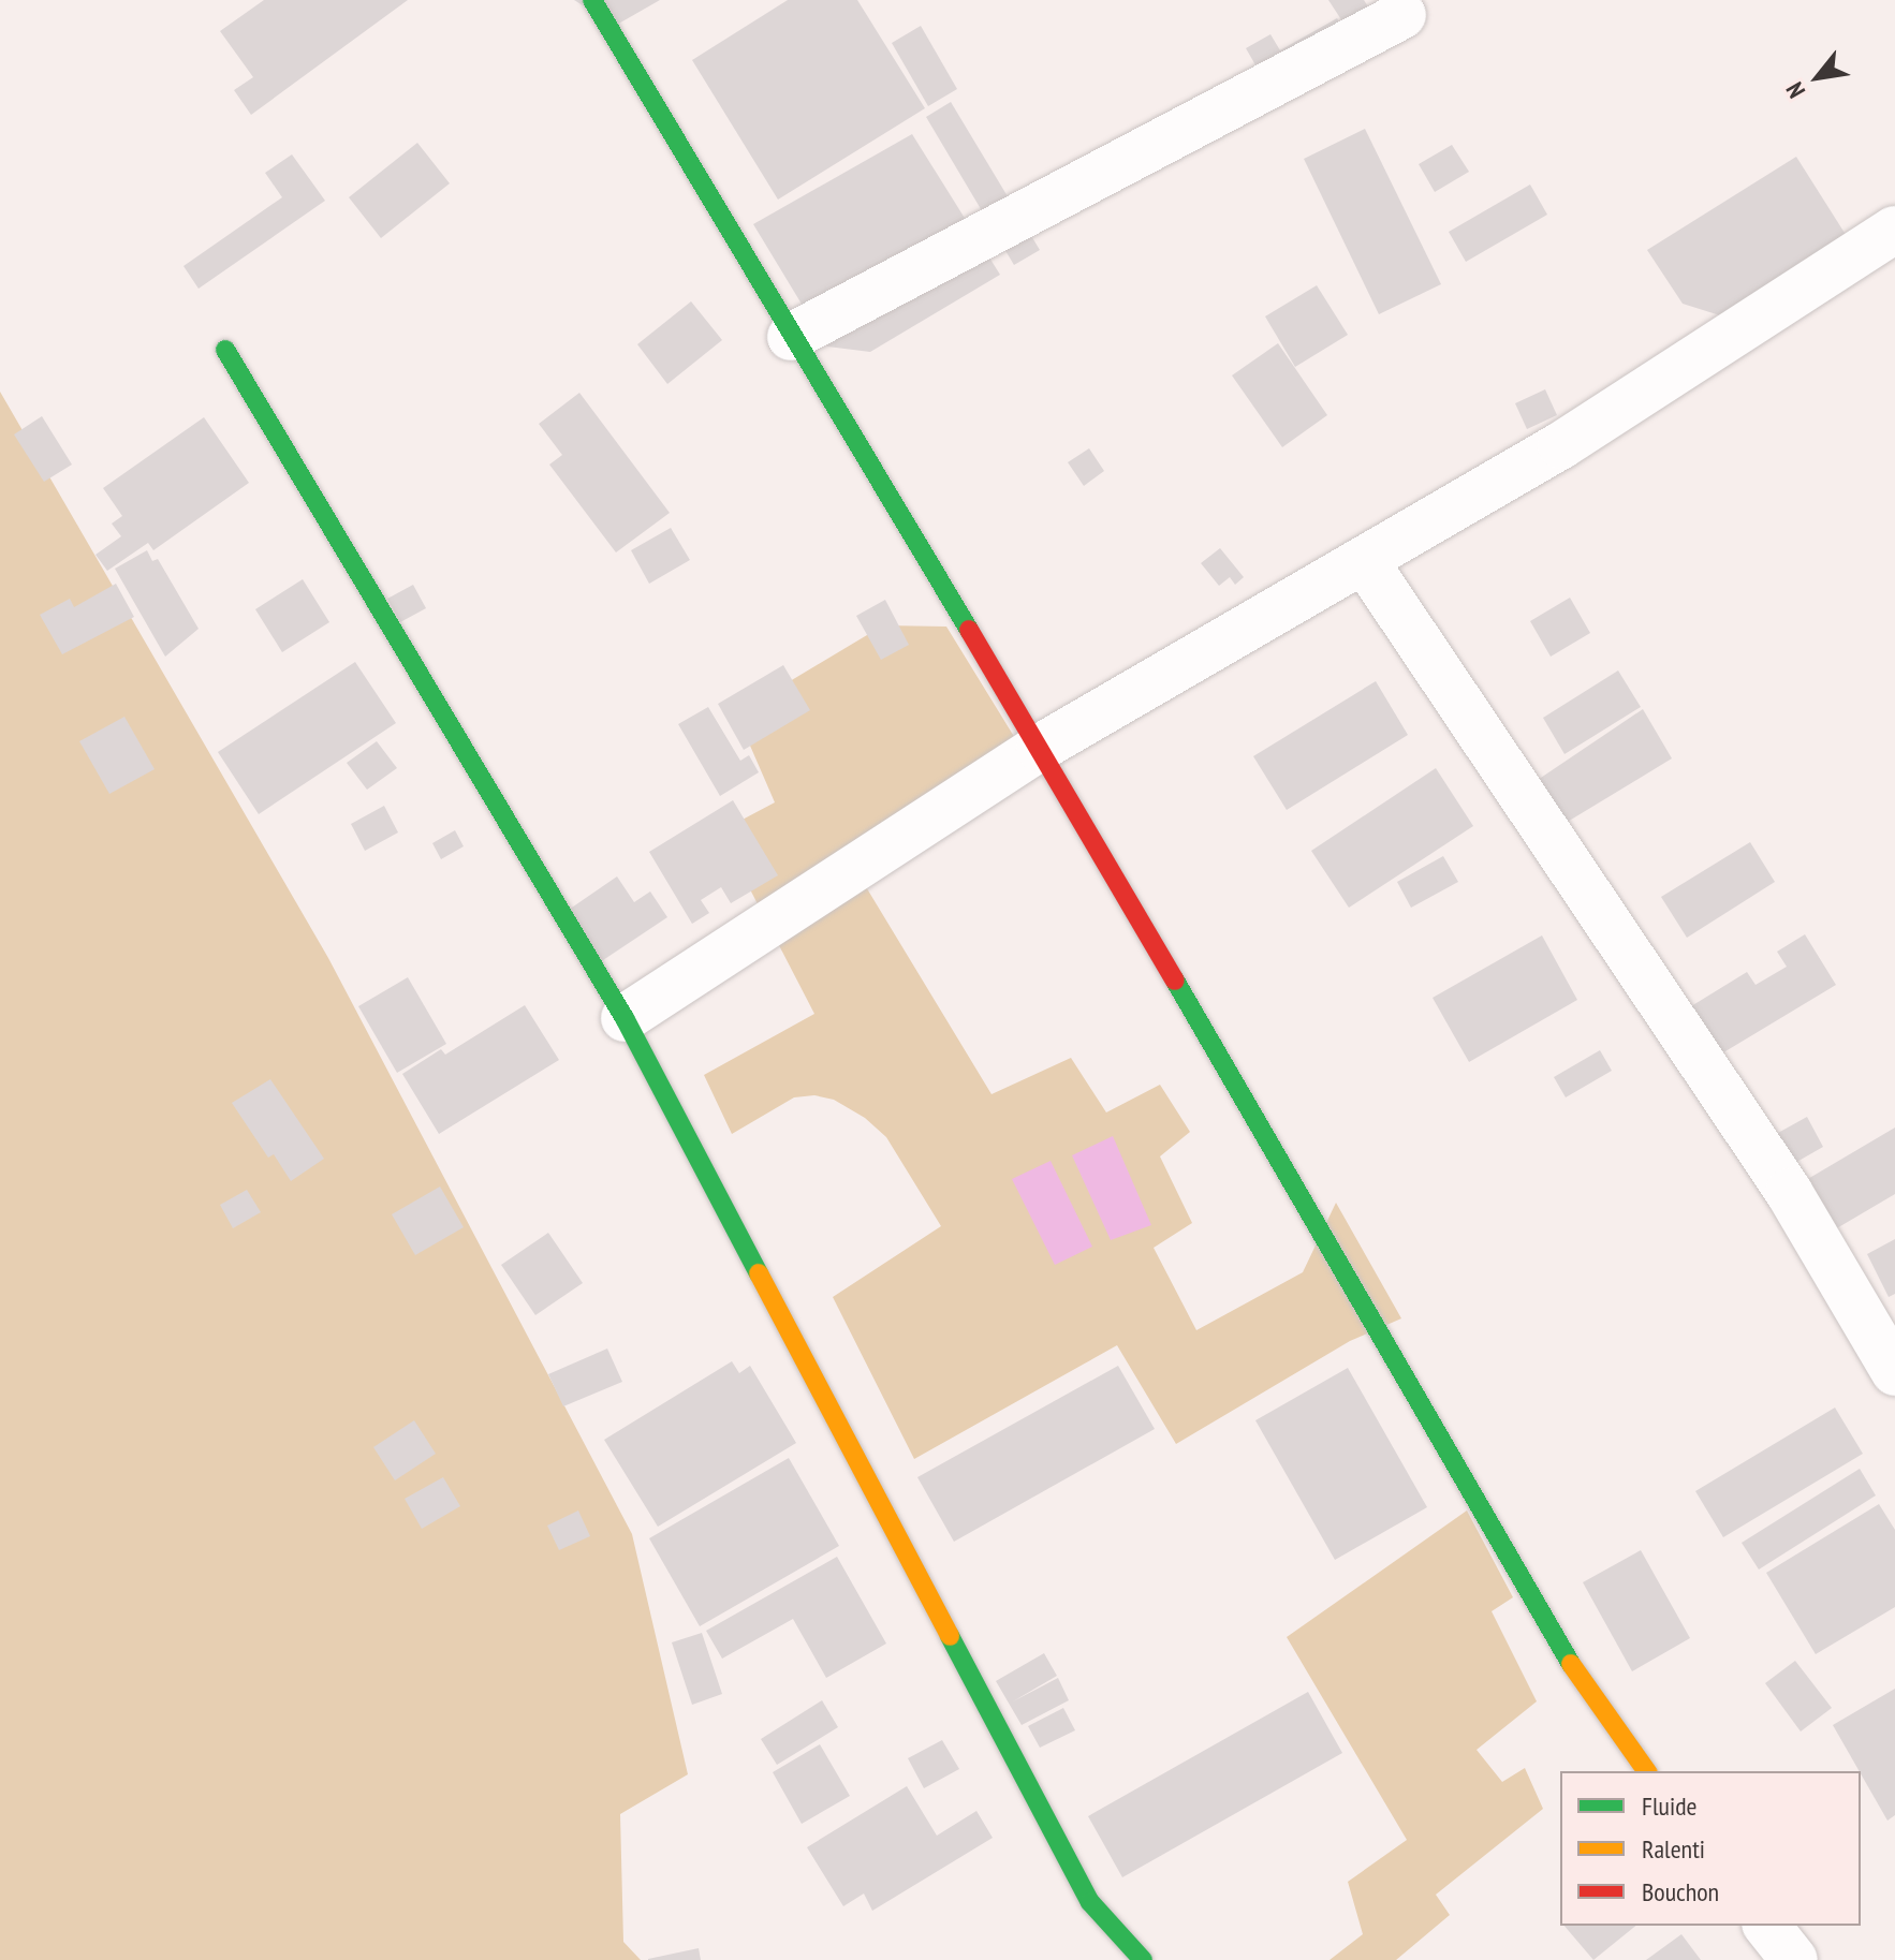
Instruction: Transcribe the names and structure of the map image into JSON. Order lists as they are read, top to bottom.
{
  "legend": ["Fluide", "Ralenti", "Bouchon"],
  "north": "bottom left"
}
